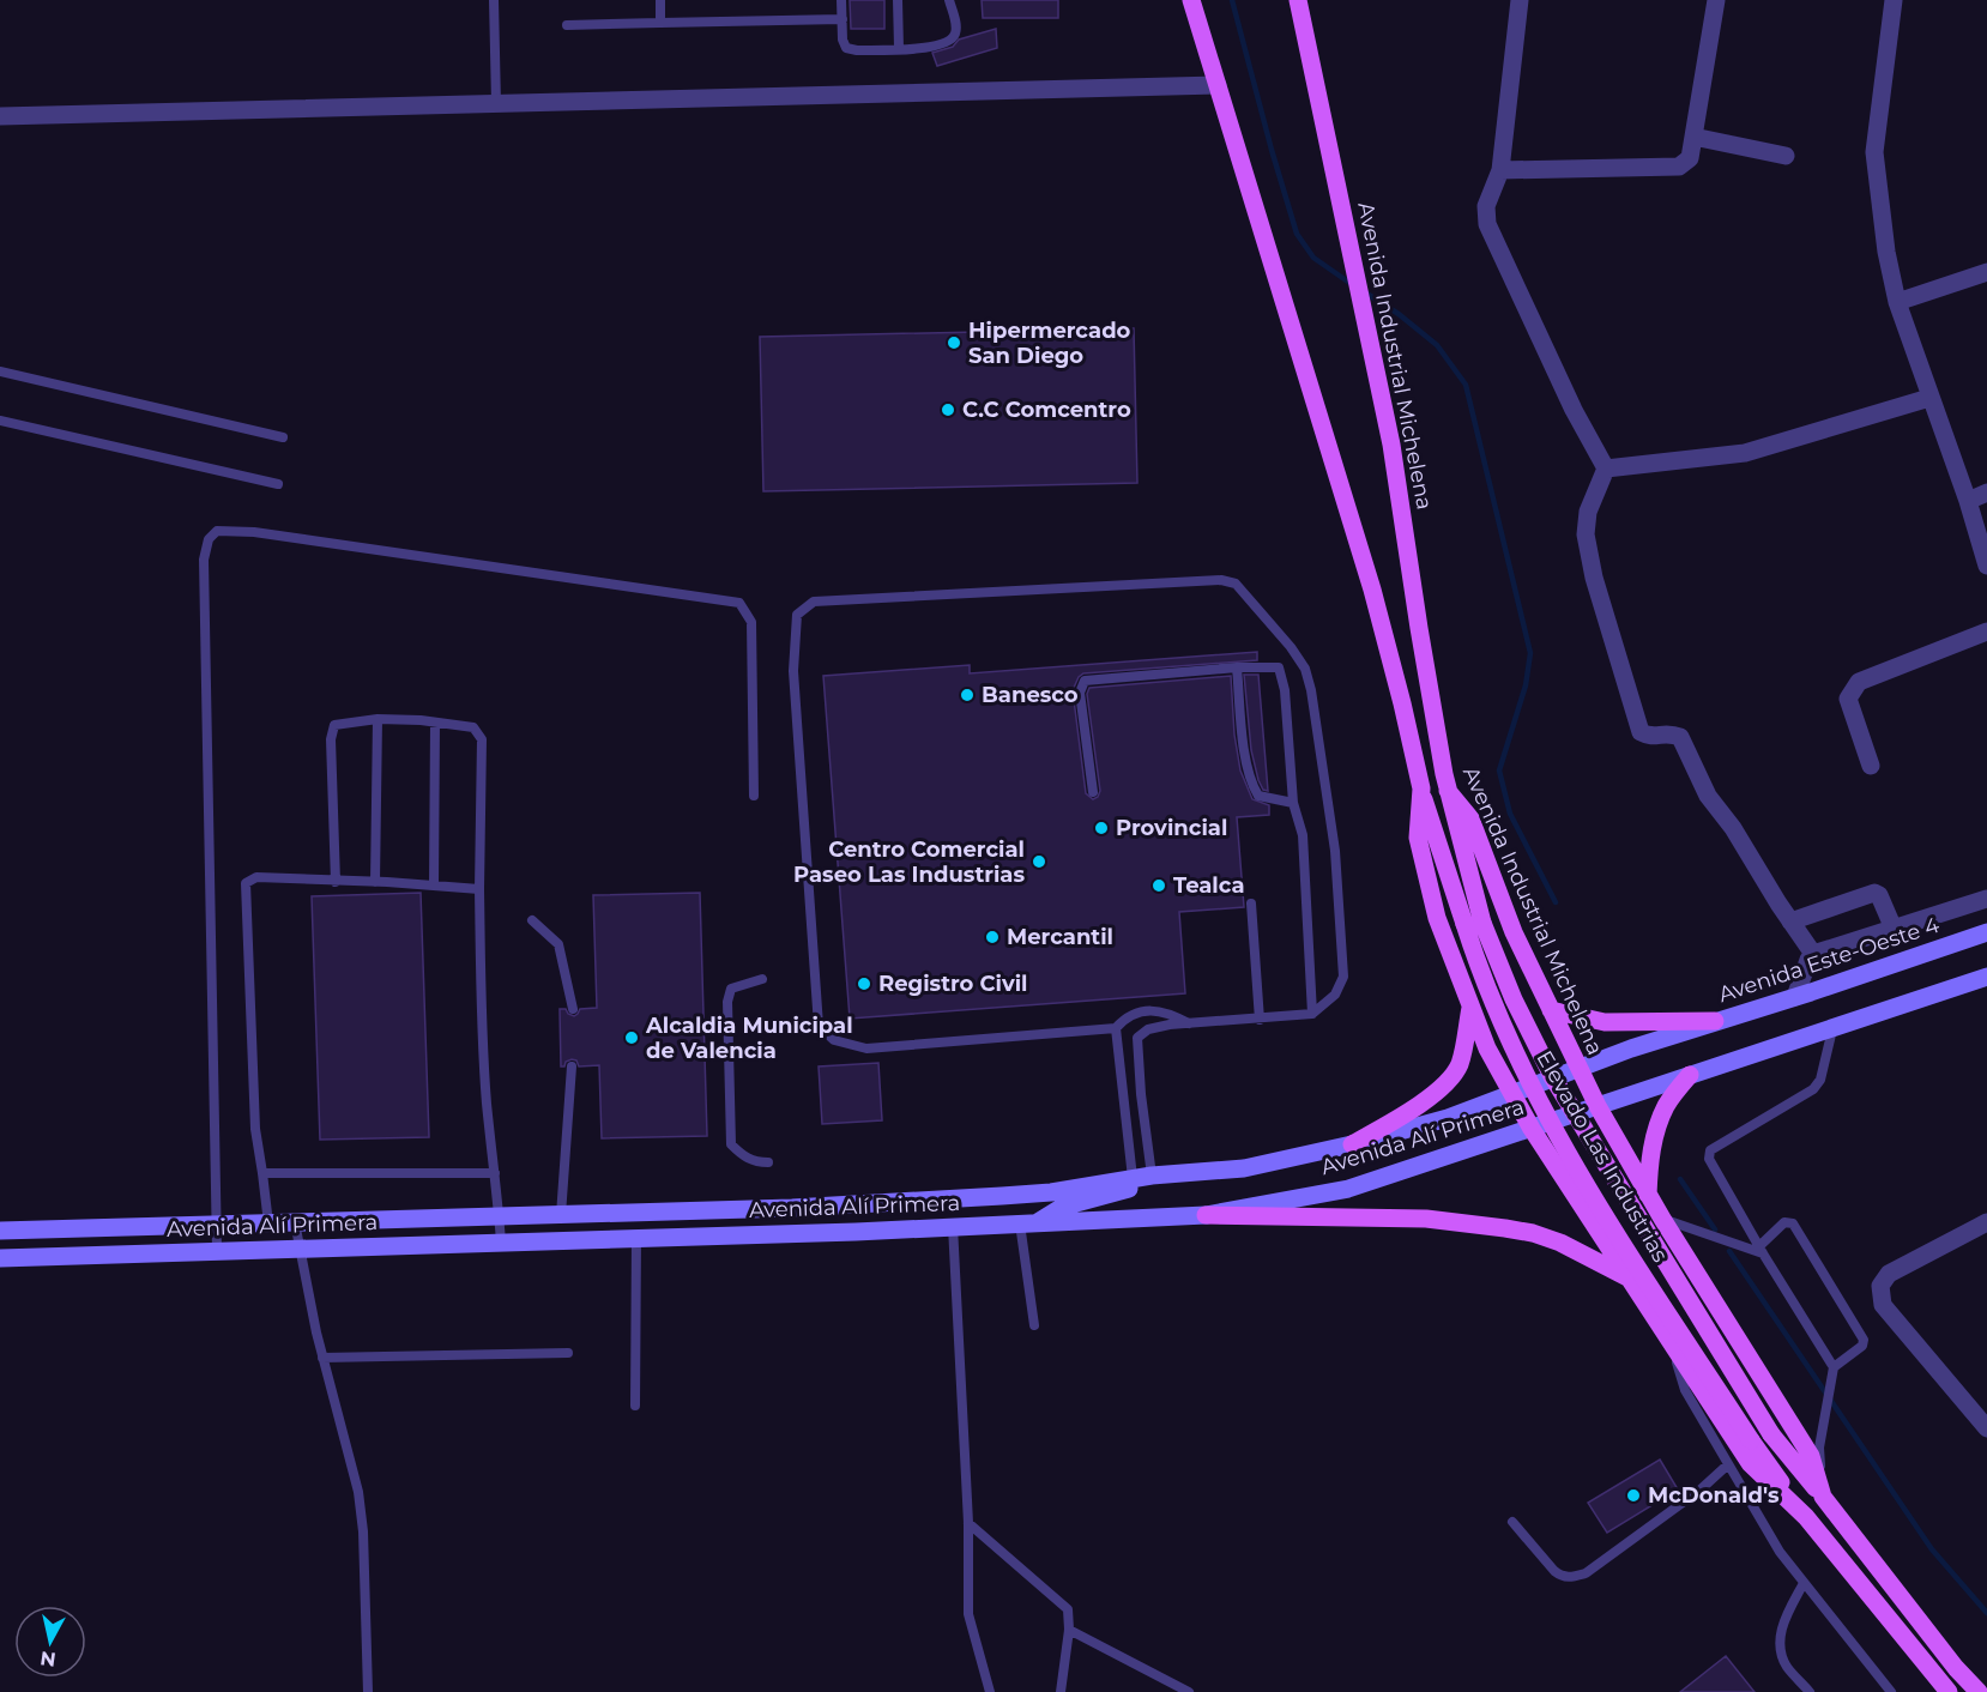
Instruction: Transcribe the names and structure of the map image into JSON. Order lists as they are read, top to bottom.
{
  "streets": {
    "main road": [
      "Avenida Industrial Michelena",
      "Avenida Este-Oeste 4",
      "Avenida Alí Primera",
      "Elevado Las Industrias"
    ]
  },
  "crossings": [
    ["Avenida Industrial Michelena", "Avenida Alí Primera"],
    ["Avenida Industrial Michelena", "Elevado Las Industrias"],
    ["Avenida Este-Oeste 4", "Avenida Alí Primera"]
  ],
  "places": [
    "Hipermercado San Diego",
    "C.C Comcentro",
    "Banesco",
    "Provincial",
    "Centro Comercial Paseo Las Industrias",
    "Tealca",
    "Mercantil",
    "Registro Civil",
    "Alcaldia Municipal de Valencia",
    "McDonald's"
  ],
  "north": "bottom"
}
